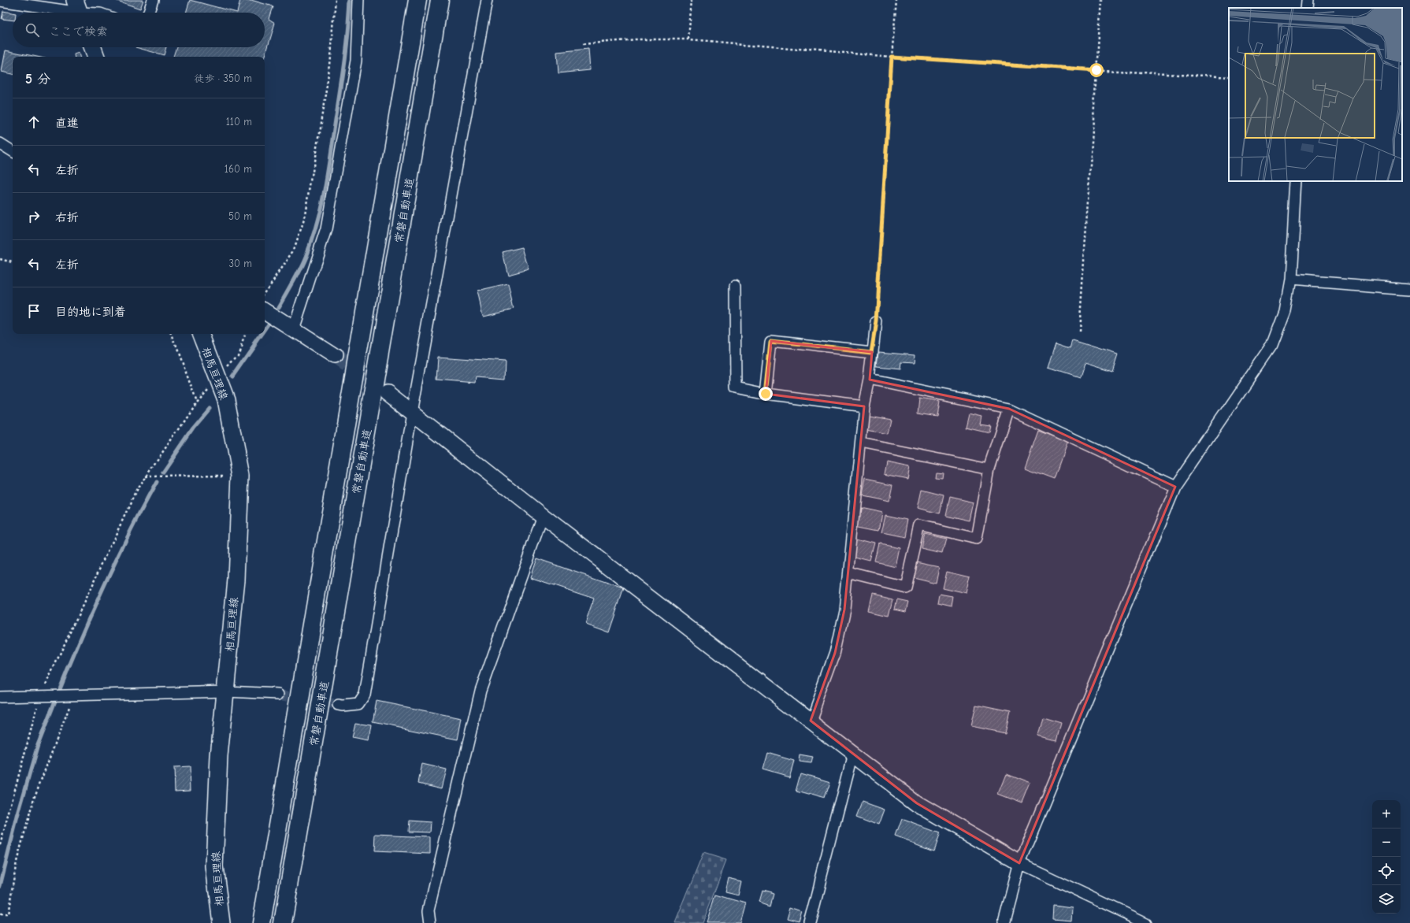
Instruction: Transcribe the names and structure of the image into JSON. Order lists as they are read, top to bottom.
{
  "streets": {
    "highway": ["常磐自動車道"],
    "main road": ["相馬亘理線"]
  },
  "page": {
    "search": "ここで検索",
    "heading": ["5 分", "徒歩 · 350 m"],
    "list": [
      ["直進", "110 m"],
      ["左折", "160 m"],
      ["右折", "50 m"],
      ["左折", "30 m"],
      "目的地に到着"
    ],
    "map_buttons": ["+", "−"]
  }
}
